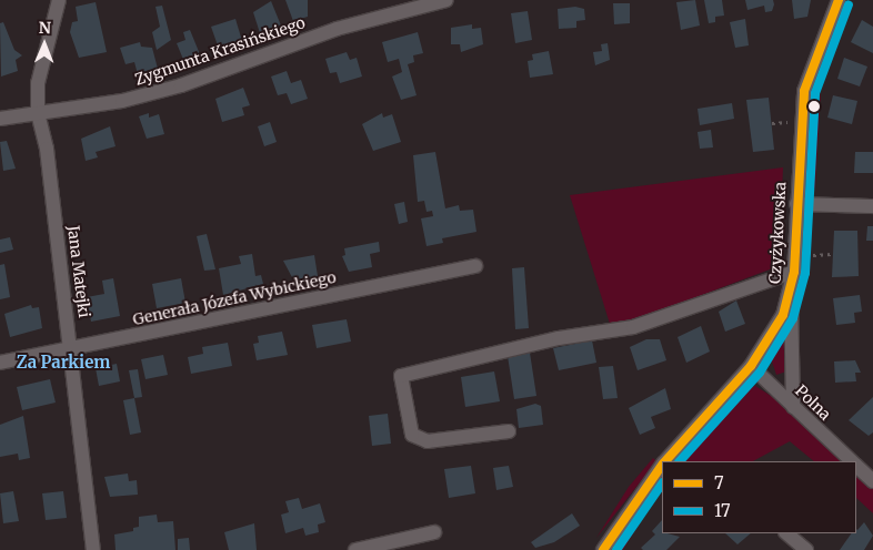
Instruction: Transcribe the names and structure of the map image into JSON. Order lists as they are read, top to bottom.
{
  "streets": {
    "street": [
      "Zygmunta Krasińskiego",
      "Czyżykowska",
      "Jana Matejki",
      "Generała Józefa Wybickiego",
      "Polna"
    ]
  },
  "crossings": [
    ["Zygmunta Krasińskiego", "Jana Matejki"],
    ["Czyżykowska", "Polna"],
    ["Jana Matejki", "Generała Józefa Wybickiego"]
  ],
  "districts": ["Za Parkiem"],
  "lines": ["transit line 7", "transit line 17"],
  "legend": ["7", "17"],
  "north": "top"
}
